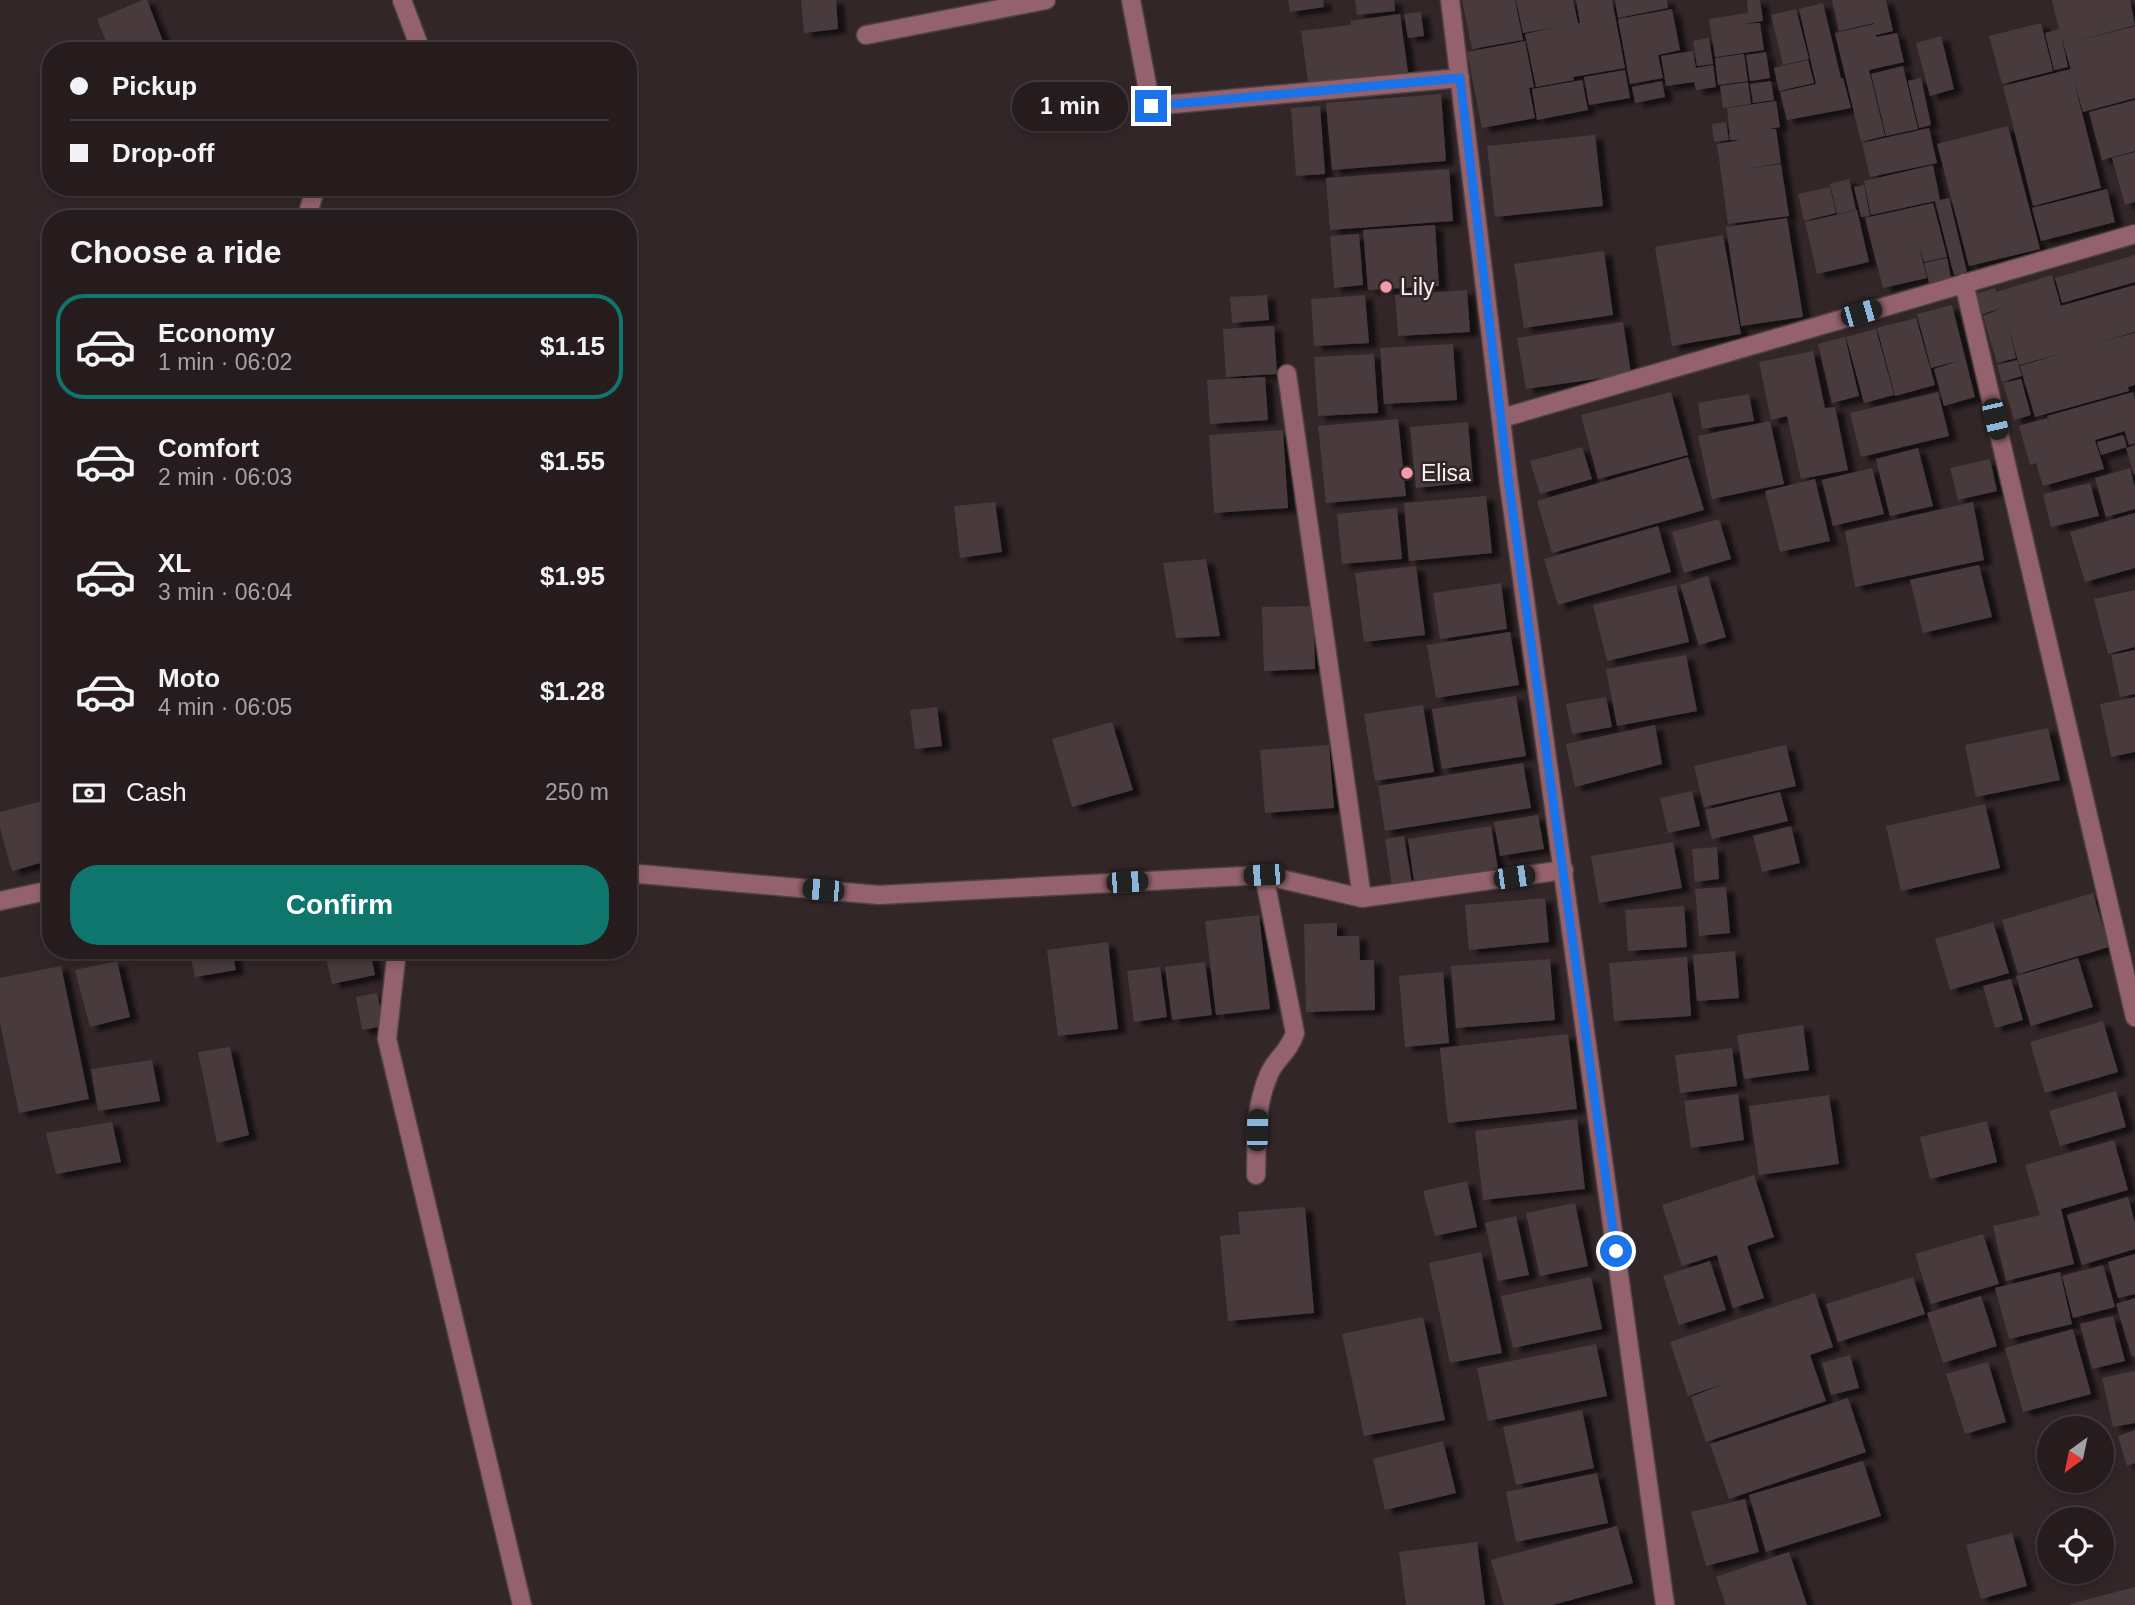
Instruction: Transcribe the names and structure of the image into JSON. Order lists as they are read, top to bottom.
{
  "places": ["Lily", "Elisa"],
  "north": "bottom left",
  "page": {
    "banner": ["Pickup", "Drop-off"],
    "bubble": "1 min",
    "heading": "Choose a ride",
    "list": [
      {
        "name": "Economy",
        "note": "1 min · 06:02",
        "value": "$1.15"
      },
      {
        "name": "Comfort",
        "note": "2 min · 06:03",
        "value": "$1.55"
      },
      {
        "name": "XL",
        "note": "3 min · 06:04",
        "value": "$1.95"
      },
      {
        "name": "Moto",
        "note": "4 min · 06:05",
        "value": "$1.28"
      }
    ],
    "pay": ["Cash", "250 m"],
    "buttons": "Confirm"
  }
}
